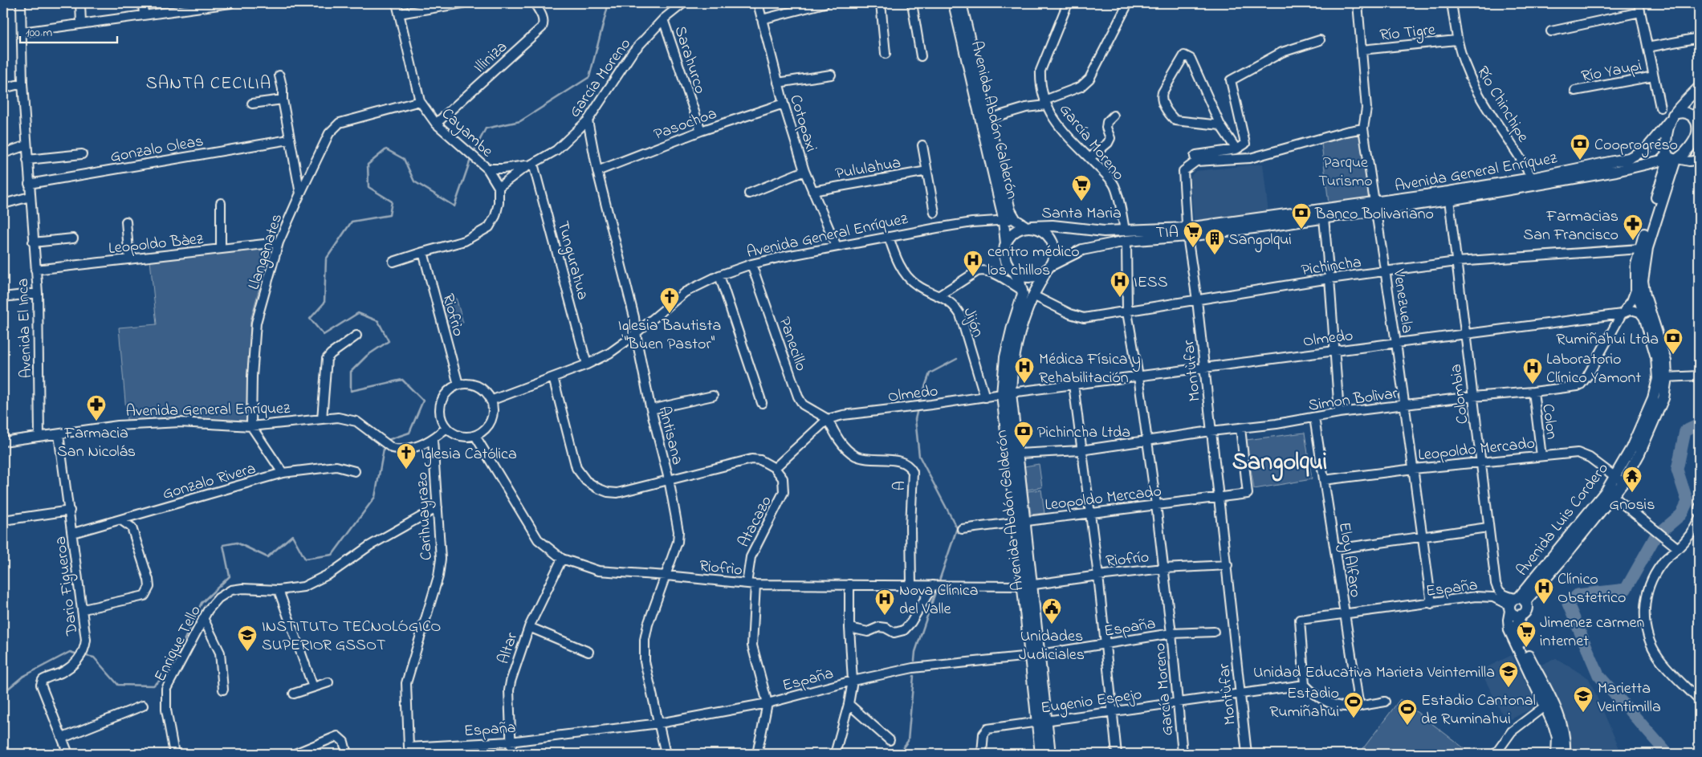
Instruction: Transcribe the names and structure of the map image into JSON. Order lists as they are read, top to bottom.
{
  "streets": {
    "main road": ["Avenida Abdón Calderón", "Avenida General Enríquez", "Avenida Luis Cordero"],
    "street": [
      "Río Tigre",
      "Illiniza",
      "Sarahurco",
      "Río Yaupi",
      "García Moreno",
      "Río Chinchipe",
      "Pasochoa",
      "Cotopaxi",
      "Cayambe",
      "Gonzalo Oleas",
      "Pululahua",
      "Leopoldo Bàez",
      "Llanganates",
      "Tungurahua",
      "Pichincha",
      "Venezuela",
      "Riofrìo",
      "Jijón",
      "Avenida El Inca",
      "Olmedo",
      "Panecillo",
      "Montùfar",
      "Colombia",
      "Simon Bolìvar",
      "Colon",
      "Antisana",
      "Leopoldo Mercado",
      "Gonzalo Rivera",
      "A",
      "Carihuayrazo",
      "Atacazo",
      "Riofrío",
      "Eloy Alfaro",
      "Dario Figueroa",
      "España",
      "Enrique Tello",
      "Altar",
      "Eugenio Espejo"
    ]
  },
  "crossings": [
    ["Río Tigre", "Río Chinchipe"],
    ["Río Tigre", "Venezuela"],
    ["Illiniza", "Cayambe"],
    ["Sarahurco", "García Moreno"],
    ["Sarahurco", "Pasochoa"],
    ["García Moreno", "Cayambe"],
    ["García Moreno", "Avenida General Enríquez"],
    ["García Moreno", "Tungurahua"],
    ["García Moreno", "Pichincha"],
    ["García Moreno", "Olmedo"],
    ["García Moreno", "Simon Bolìvar"],
    ["García Moreno", "Antisana"],
    ["García Moreno", "Leopoldo Mercado"],
    ["García Moreno", "Riofrío"],
    ["García Moreno", "España"],
    ["García Moreno", "Eugenio Espejo"],
    ["Río Chinchipe", "Avenida General Enríquez"],
    ["Avenida Abdón Calderón", "Avenida General Enríquez"],
    ["Avenida Abdón Calderón", "Pichincha"],
    ["Avenida Abdón Calderón", "Riofrìo"],
    ["Avenida Abdón Calderón", "Olmedo"],
    ["Avenida Abdón Calderón", "Simon Bolìvar"],
    ["Avenida Abdón Calderón", "Leopoldo Mercado"],
    ["Avenida Abdón Calderón", "Riofrío"],
    ["Avenida Abdón Calderón", "España"],
    ["Avenida Abdón Calderón", "Eugenio Espejo"],
    ["Pasochoa", "Cotopaxi"],
    ["Pasochoa", "Antisana"],
    ["Cotopaxi", "Pululahua"],
    ["Cotopaxi", "Avenida General Enríquez"],
    ["Cayambe", "Llanganates"],
    ["Cayambe", "Riofrìo"],
    ["Gonzalo Oleas", "Avenida El Inca"],
    ["Avenida General Enríquez", "Llanganates"],
    ["Avenida General Enríquez", "Tungurahua"],
    ["Avenida General Enríquez", "Venezuela"],
    ["Avenida General Enríquez", "Riofrìo"],
    ["Avenida General Enríquez", "Jijón"],
    ["Avenida General Enríquez", "Avenida El Inca"],
    ["Avenida General Enríquez", "Panecillo"],
    ["Avenida General Enríquez", "Montùfar"],
    ["Avenida General Enríquez", "Colombia"],
    ["Avenida General Enríquez", "Antisana"],
    ["Avenida General Enríquez", "Carihuayrazo"],
    ["Avenida General Enríquez", "Avenida Luis Cordero"],
    ["Avenida General Enríquez", "Dario Figueroa"],
    ["Leopoldo Bàez", "Llanganates"],
    ["Leopoldo Bàez", "Avenida El Inca"],
    ["Pichincha", "Venezuela"],
    ["Pichincha", "Montùfar"],
    ["Pichincha", "Colombia"],
    ["Pichincha", "Avenida Luis Cordero"],
    ["Venezuela", "Olmedo"],
    ["Venezuela", "Simon Bolìvar"],
    ["Venezuela", "Leopoldo Mercado"],
    ["Venezuela", "España"],
    ["Riofrìo", "Antisana"],
    ["Riofrìo", "A"],
    ["Riofrìo", "Atacazo"],
    ["Riofrìo", "Riofrío"],
    ["Riofrìo", "Altar"],
    ["Jijón", "Olmedo"],
    ["Olmedo", "Panecillo"],
    ["Olmedo", "Montùfar"],
    ["Olmedo", "Colombia"],
    ["Olmedo", "Simon Bolìvar"],
    ["Olmedo", "A"],
    ["Olmedo", "Avenida Luis Cordero"],
    ["Panecillo", "A"],
    ["Montùfar", "Simon Bolìvar"],
    ["Montùfar", "Leopoldo Mercado"],
    ["Montùfar", "Riofrío"],
    ["Montùfar", "Eugenio Espejo"],
    ["Colombia", "Simon Bolìvar"],
    ["Colombia", "Leopoldo Mercado"],
    ["Colombia", "Avenida Luis Cordero"],
    ["Colombia", "España"],
    ["Simon Bolìvar", "Colon"],
    ["Simon Bolìvar", "Leopoldo Mercado"],
    ["Simon Bolìvar", "Avenida Luis Cordero"],
    ["Simon Bolìvar", "Eloy Alfaro"],
    ["Colon", "Leopoldo Mercado"],
    ["Antisana", "España"],
    ["Leopoldo Mercado", "Avenida Luis Cordero"],
    ["Leopoldo Mercado", "Eloy Alfaro"],
    ["Gonzalo Rivera", "Dario Figueroa"],
    ["Carihuayrazo", "España"],
    ["Carihuayrazo", "Enrique Tello"],
    ["Avenida Luis Cordero", "España"],
    ["Eloy Alfaro", "España"],
    ["España", "Altar"],
    ["España", "Eugenio Espejo"]
  ],
  "districts": ["SANTA CECILIA", "Sangolqui"],
  "parks": ["Parque Turismo"],
  "places": {
    "bank": [
      "Cooprogreso",
      "Banco Bolivariano",
      "Rumiñahui Ltda",
      "Pichincha Ltda"
    ],
    "supermarket": ["Santa Maria", "TIA", "Jimenez carmen internet"],
    "pharmacy": ["Farmacias San Francisco", "Farmacia San Nicolás"],
    "building": ["Sangolqui"],
    "hospital": [
      "centro médico los chillos",
      "IESS",
      "Médica Física y Rehabilitación",
      "Laboratorio Clínico Yamont",
      "Clínico Obstetrico",
      "Nova Clínica del Valle"
    ],
    "church": ["Iglesia Bautista \"Buen Pastor\"", "Iglesia Católica"],
    "temple": ["Gnosis"],
    "public building": ["Unidades Judiciales"],
    "school or university": ["INSTITUTO TECNOLÓGICO SUPERIOR GSSOT", "Unidad Educativa Marieta Veintemilla", "Marietta Veintimilla"],
    "sports": ["Estadio Rumiñahui", "Estadio Cantonal de Ruminahui"]
  },
  "scale_bar": "100 m"
}
